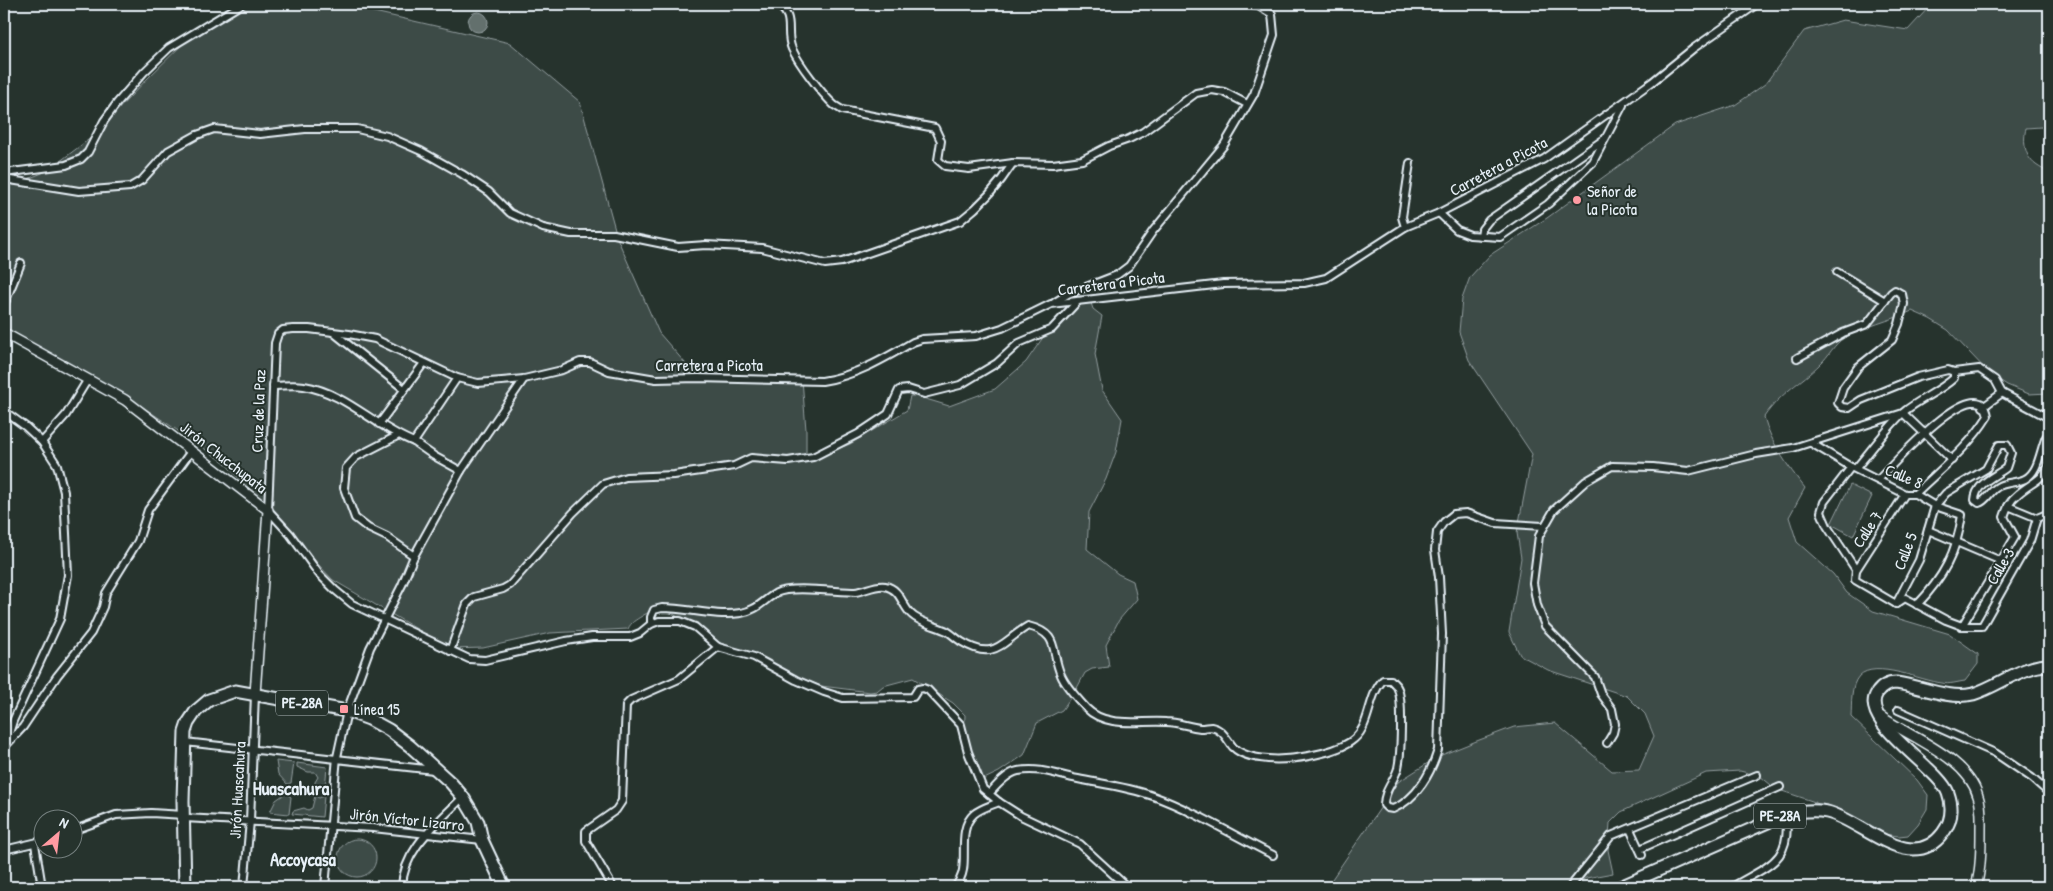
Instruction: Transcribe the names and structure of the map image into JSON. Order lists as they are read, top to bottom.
{
  "streets": {
    "highway": ["PE-28A"],
    "street": [
      "Carretera a Picota",
      "Cruz de la Paz",
      "Jirón Chucchupata",
      "Calle 8",
      "Calle 7",
      "Calle 5",
      "Calle 3",
      "Jirón Huascahura",
      "Jirón Víctor Lizarro"
    ]
  },
  "crossings": [
    ["Carretera a Picota", "Cruz de la Paz"],
    ["Cruz de la Paz", "Jirón Chucchupata"],
    ["Jirón Chucchupata", "PE-28A"],
    ["Jirón Chucchupata", "Jirón Huascahura"],
    ["Calle 8", "Calle 7"],
    ["Calle 8", "Calle 5"],
    ["Calle 7", "Calle 5"],
    ["PE-28A", "Jirón Huascahura"],
    ["PE-28A", "Jirón Víctor Lizarro"],
    ["Jirón Huascahura", "Jirón Víctor Lizarro"]
  ],
  "districts": ["Huascahura", "Accoycasa"],
  "places": {
    "other": ["Señor de la Picota"],
    "transit": ["Línea 15"]
  },
  "north": "top right"
}
